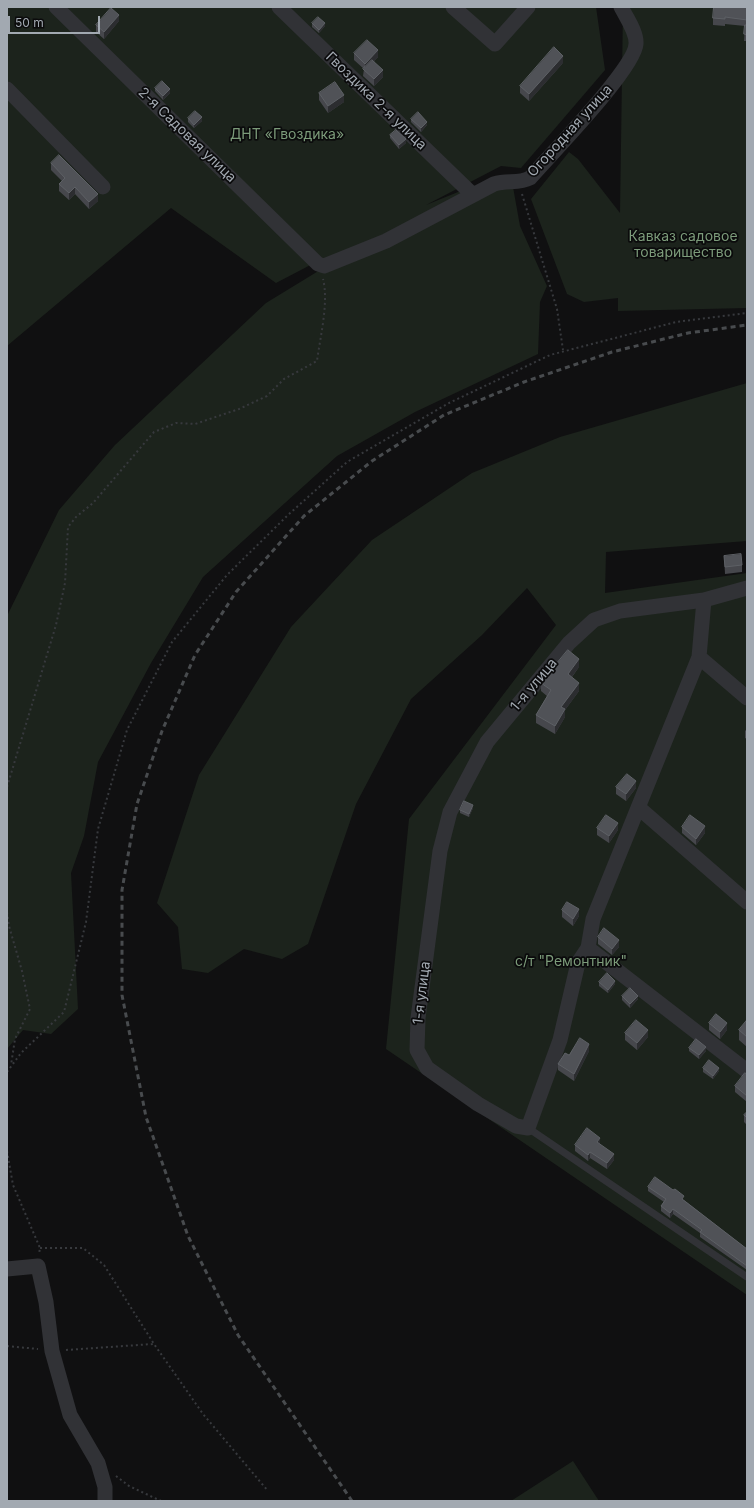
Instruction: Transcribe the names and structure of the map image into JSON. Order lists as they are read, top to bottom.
{
  "streets": {
    "street": [
      "Гвоздика 2-я улица",
      "Огородная улица",
      "2-я Садовая улица",
      "1-я улица"
    ]
  },
  "crossings": [
    ["Гвоздика 2-я улица", "Огородная улица"],
    ["Огородная улица", "2-я Садовая улица"]
  ],
  "parks": ["ДНТ «Гвоздика»", "Кавказ садовое товарищество", "с/т \"Ремонтник\""],
  "scale_bar": "50 m"
}
